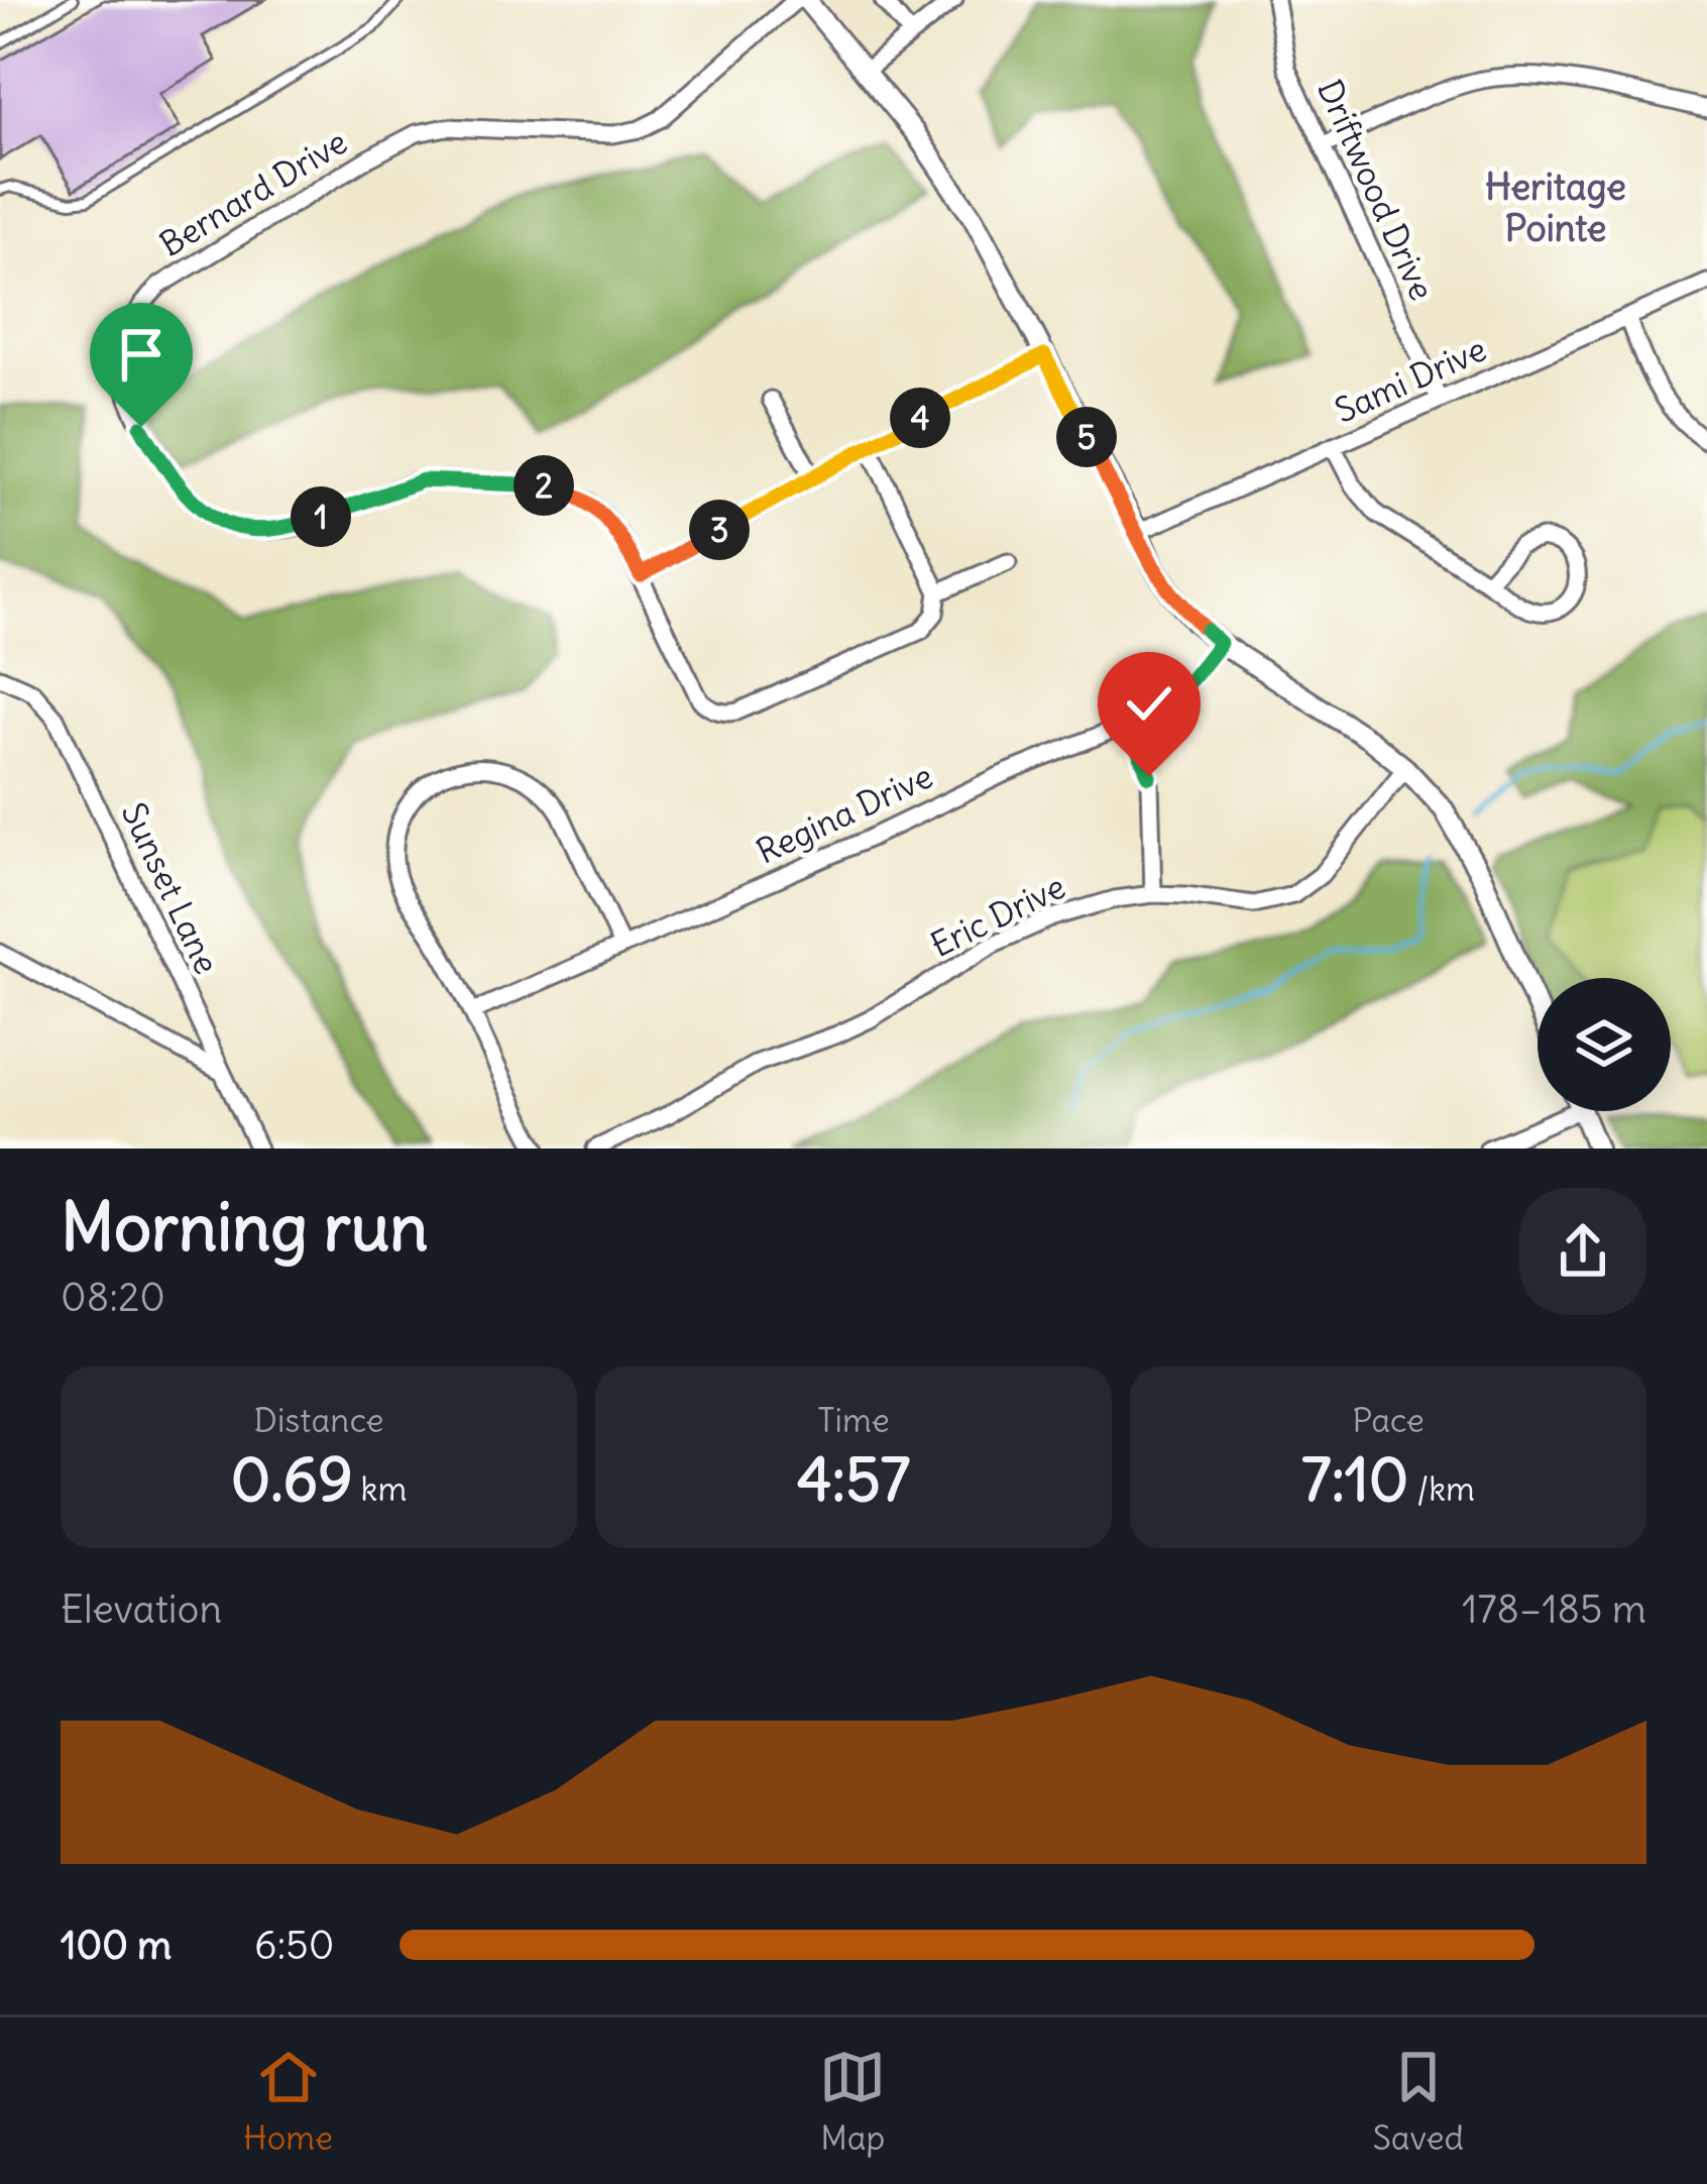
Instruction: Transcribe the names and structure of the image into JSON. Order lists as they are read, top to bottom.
{
  "streets": {
    "street": [
      "Driftwood Drive",
      "Bernard Drive",
      "Sami Drive",
      "Regina Drive",
      "Sunset Lane",
      "Eric Drive"
    ]
  },
  "crossings": [
    ["Driftwood Drive", "Sami Drive"]
  ],
  "districts": ["Heritage Pointe"],
  "page": {
    "pins": [
      "4",
      "5",
      "2",
      "1",
      "3"
    ],
    "heading": ["Morning run", "08:20"],
    "stats": [
      ["Distance", "0.69 km"],
      ["Time", "4:57"],
      ["Pace", "7:10 /km"]
    ],
    "chart": ["Elevation", "178–185 m"],
    "list": [
      {
        "name": "100 m",
        "note": "6:50"
      }
    ],
    "tabs": ["Home", "Map", "Saved"]
  }
}
